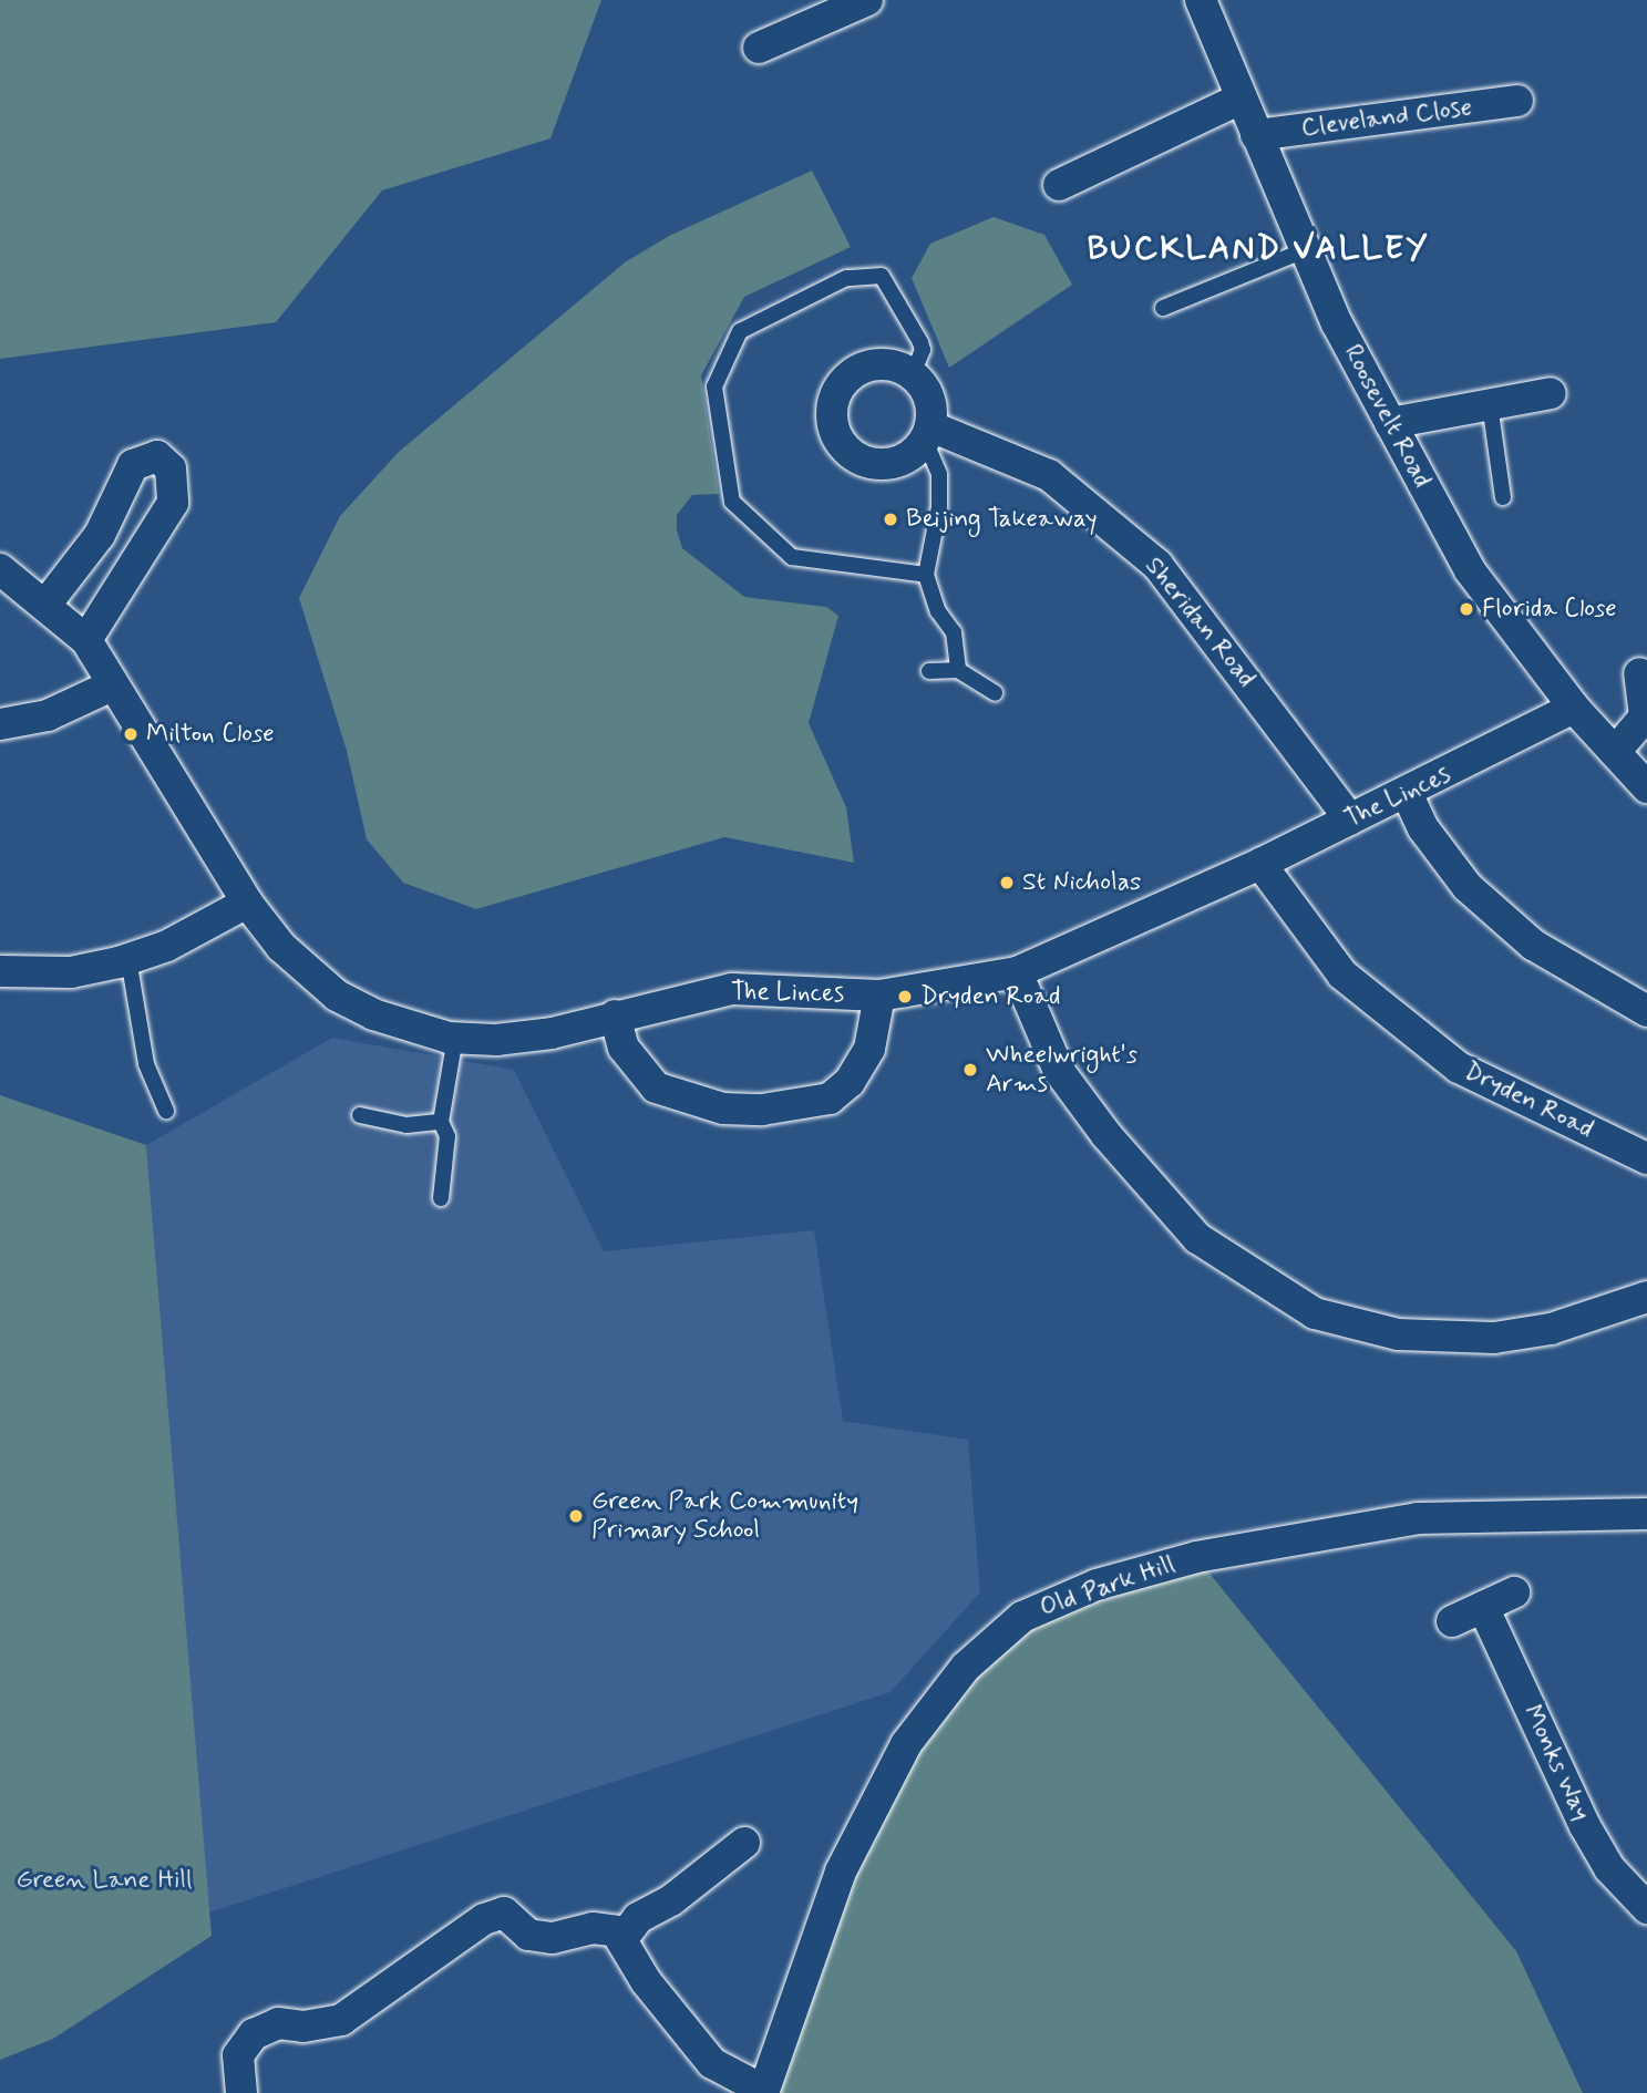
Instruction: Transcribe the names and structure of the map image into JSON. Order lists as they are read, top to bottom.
{
  "streets": {
    "street": [
      "Cleveland Close",
      "Roosevelt Road",
      "Sheridan Road",
      "The Linces",
      "Dryden Road",
      "Old Park Hill",
      "Monks Way"
    ]
  },
  "crossings": [
    ["Cleveland Close", "Roosevelt Road"],
    ["Roosevelt Road", "The Linces"],
    ["Sheridan Road", "The Linces"],
    ["The Linces", "Dryden Road"]
  ],
  "districts": ["BUCKLAND VALLEY"],
  "parks": ["Green Lane Hill"],
  "places": [
    "Beijing Takeaway",
    "Florida Close",
    "Milton Close",
    "St Nicholas",
    "Dryden Road",
    "Wheelwright's Arms",
    "Green Park Community Primary School"
  ]
}
